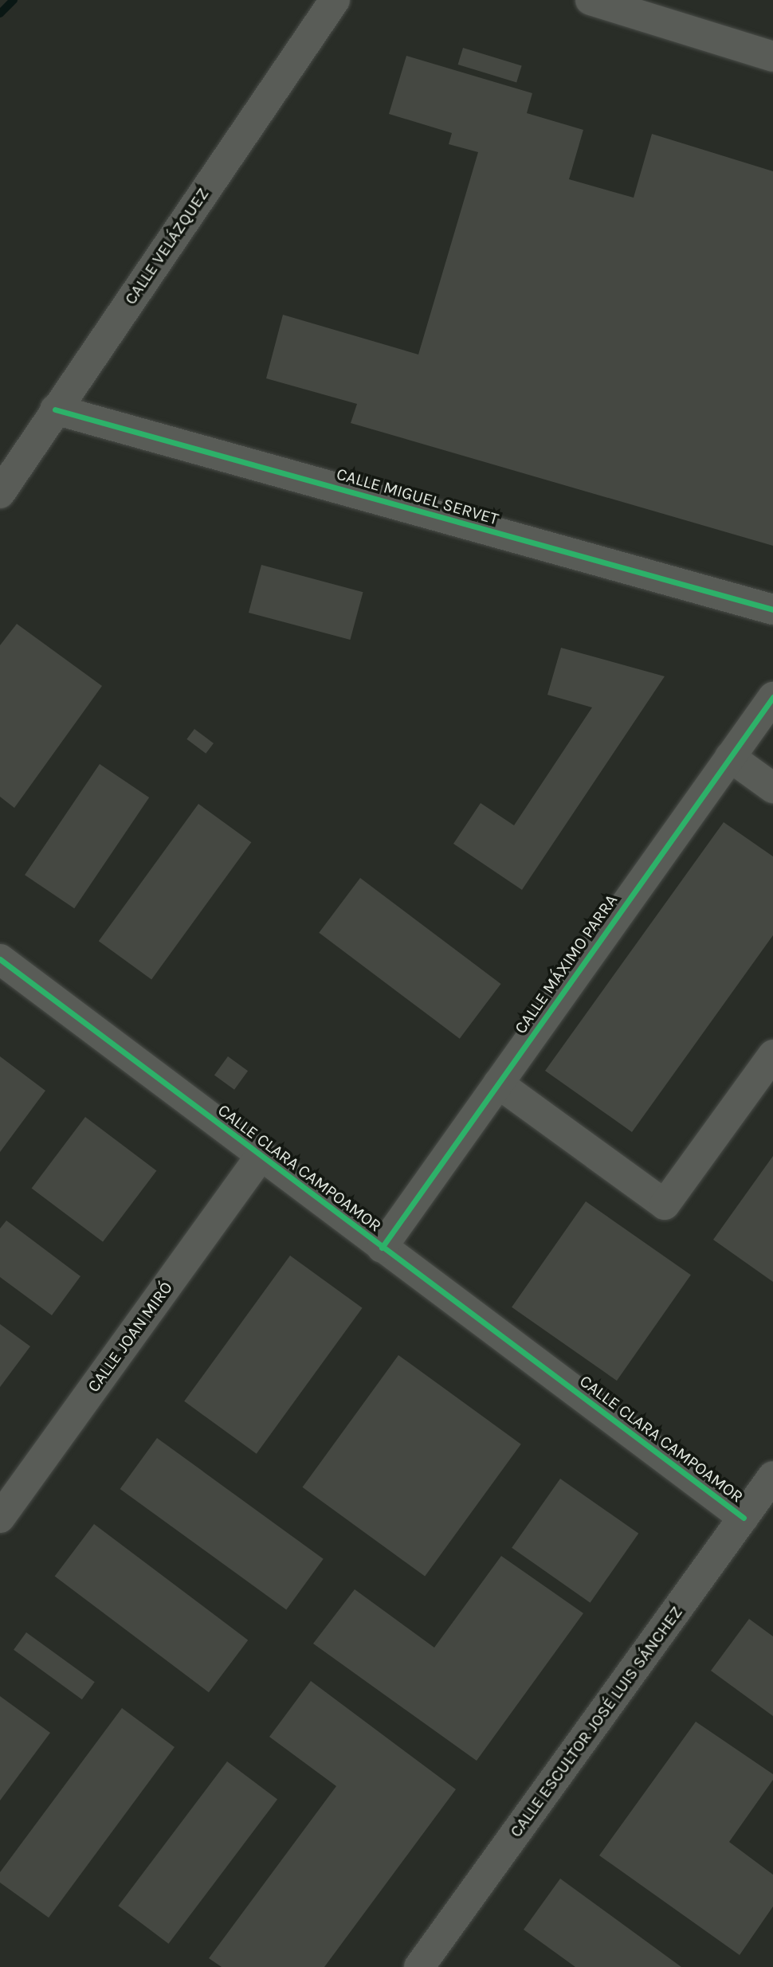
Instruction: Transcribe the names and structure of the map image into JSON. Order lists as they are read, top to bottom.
{
  "streets": {
    "street": [
      "CALLE VELÁZQUEZ",
      "CALLE MIGUEL SERVET",
      "CALLE MÁXIMO PARRA",
      "CALLE CLARA CAMPOAMOR",
      "CALLE JOAN MIRÓ",
      "CALLE ESCULTOR JOSÉ LUIS SÁNCHEZ"
    ]
  },
  "crossings": [
    ["CALLE VELÁZQUEZ", "CALLE MIGUEL SERVET"],
    ["CALLE MÁXIMO PARRA", "CALLE CLARA CAMPOAMOR"],
    ["CALLE CLARA CAMPOAMOR", "CALLE JOAN MIRÓ"],
    ["CALLE CLARA CAMPOAMOR", "CALLE ESCULTOR JOSÉ LUIS SÁNCHEZ"]
  ]
}
